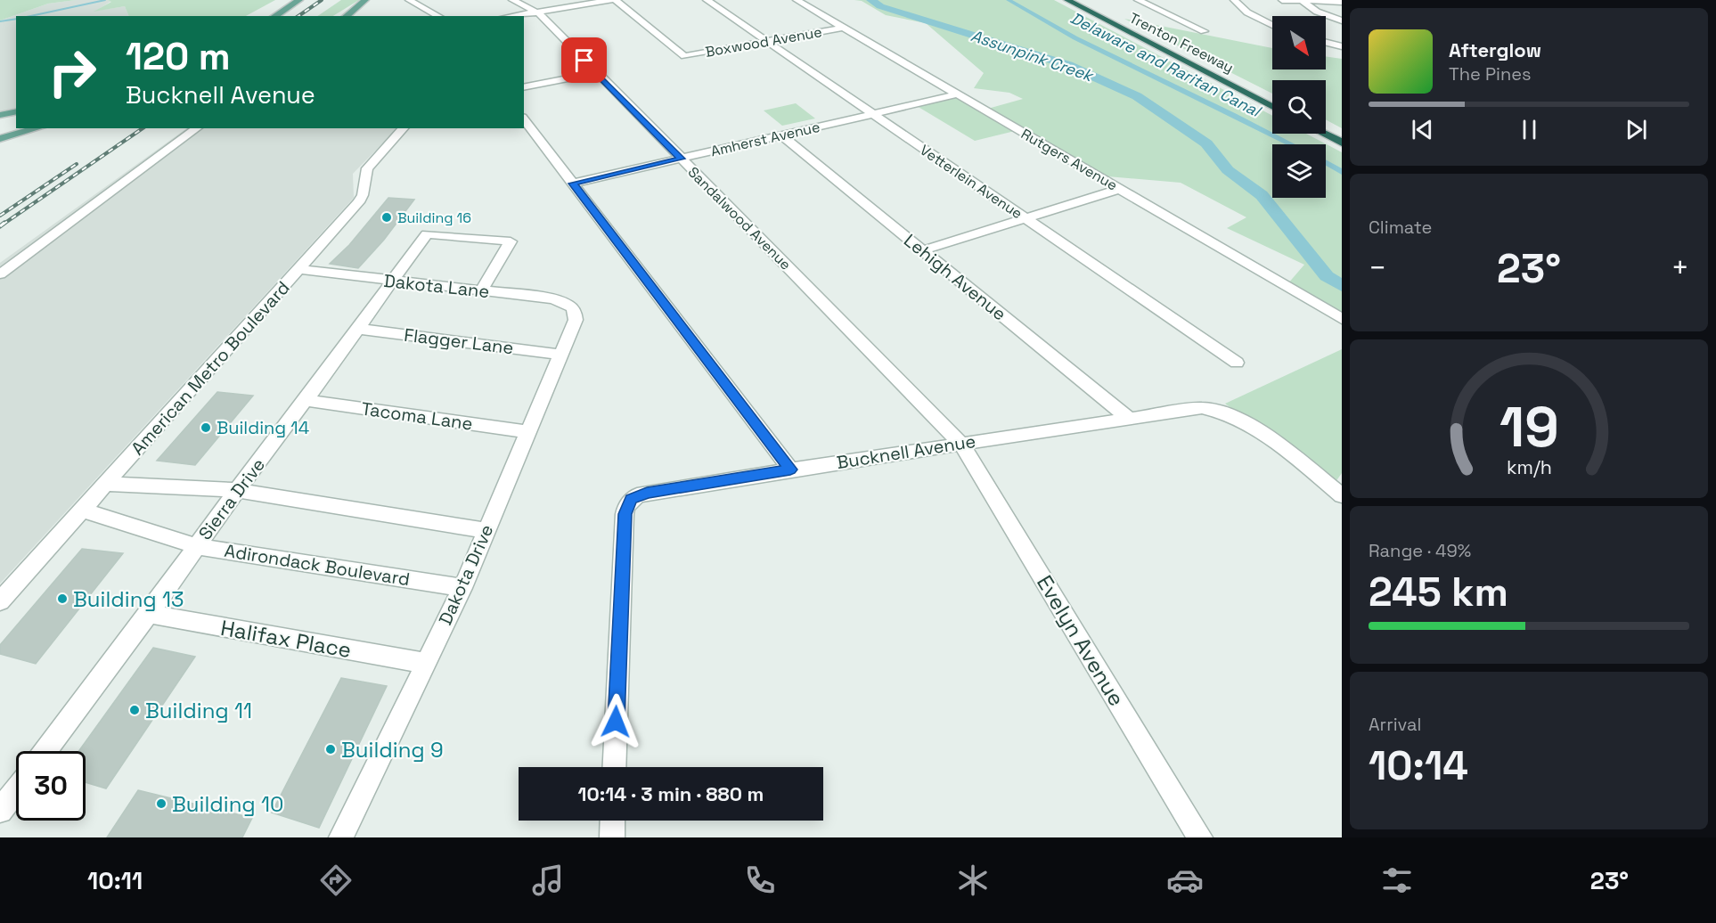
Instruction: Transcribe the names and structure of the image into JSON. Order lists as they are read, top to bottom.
{
  "streets": {
    "highway": ["Trenton Freeway"],
    "street": [
      "Boxwood Avenue",
      "Amherst Avenue",
      "Rutgers Avenue",
      "Vetterlein Avenue",
      "Sandalwood Avenue",
      "Lehigh Avenue",
      "Dakota Lane",
      "Flagger Lane",
      "American Metro Boulevard",
      "Tacoma Lane",
      "Bucknell Avenue",
      "Sierra Drive",
      "Adirondack Boulevard",
      "Dakota Drive",
      "Halifax Place",
      "Evelyn Avenue"
    ]
  },
  "crossings": [
    ["Boxwood Avenue", "Rutgers Avenue"],
    ["Boxwood Avenue", "Vetterlein Avenue"],
    ["Amherst Avenue", "Rutgers Avenue"],
    ["Amherst Avenue", "Vetterlein Avenue"],
    ["Amherst Avenue", "Sandalwood Avenue"],
    ["Amherst Avenue", "Lehigh Avenue"],
    ["Sandalwood Avenue", "Bucknell Avenue"],
    ["Sandalwood Avenue", "Evelyn Avenue"],
    ["Lehigh Avenue", "Bucknell Avenue"],
    ["Dakota Lane", "American Metro Boulevard"],
    ["Dakota Lane", "Sierra Drive"],
    ["Dakota Lane", "Dakota Drive"],
    ["Flagger Lane", "Sierra Drive"],
    ["Flagger Lane", "Dakota Drive"],
    ["American Metro Boulevard", "Adirondack Boulevard"],
    ["Tacoma Lane", "Sierra Drive"],
    ["Tacoma Lane", "Dakota Drive"],
    ["Bucknell Avenue", "Evelyn Avenue"],
    ["Sierra Drive", "Adirondack Boulevard"],
    ["Sierra Drive", "Halifax Place"],
    ["Adirondack Boulevard", "Dakota Drive"],
    ["Dakota Drive", "Halifax Place"]
  ],
  "water": ["Assunpink Creek", "Delaware and Raritan Canal"],
  "places": [
    "Building 16",
    "Building 14",
    "Building 13",
    "Building 11",
    "Building 9",
    "Building 10"
  ],
  "north": "bottom right",
  "page": {
    "turn": ["120 m", "Bucknell Avenue"],
    "song": ["Afterglow", "The Pines"],
    "tile": [
      "Climate",
      ["Range · 49%", "245 km"],
      ["Arrival", "10:14"]
    ],
    "heat": ["−", "23°", "+"],
    "limit": "30",
    "trip": "10:14 · 3 min · 880 m",
    "tabs": ["10:11", "23°"],
    "gauge": ["19", "km/h"]
  }
}
